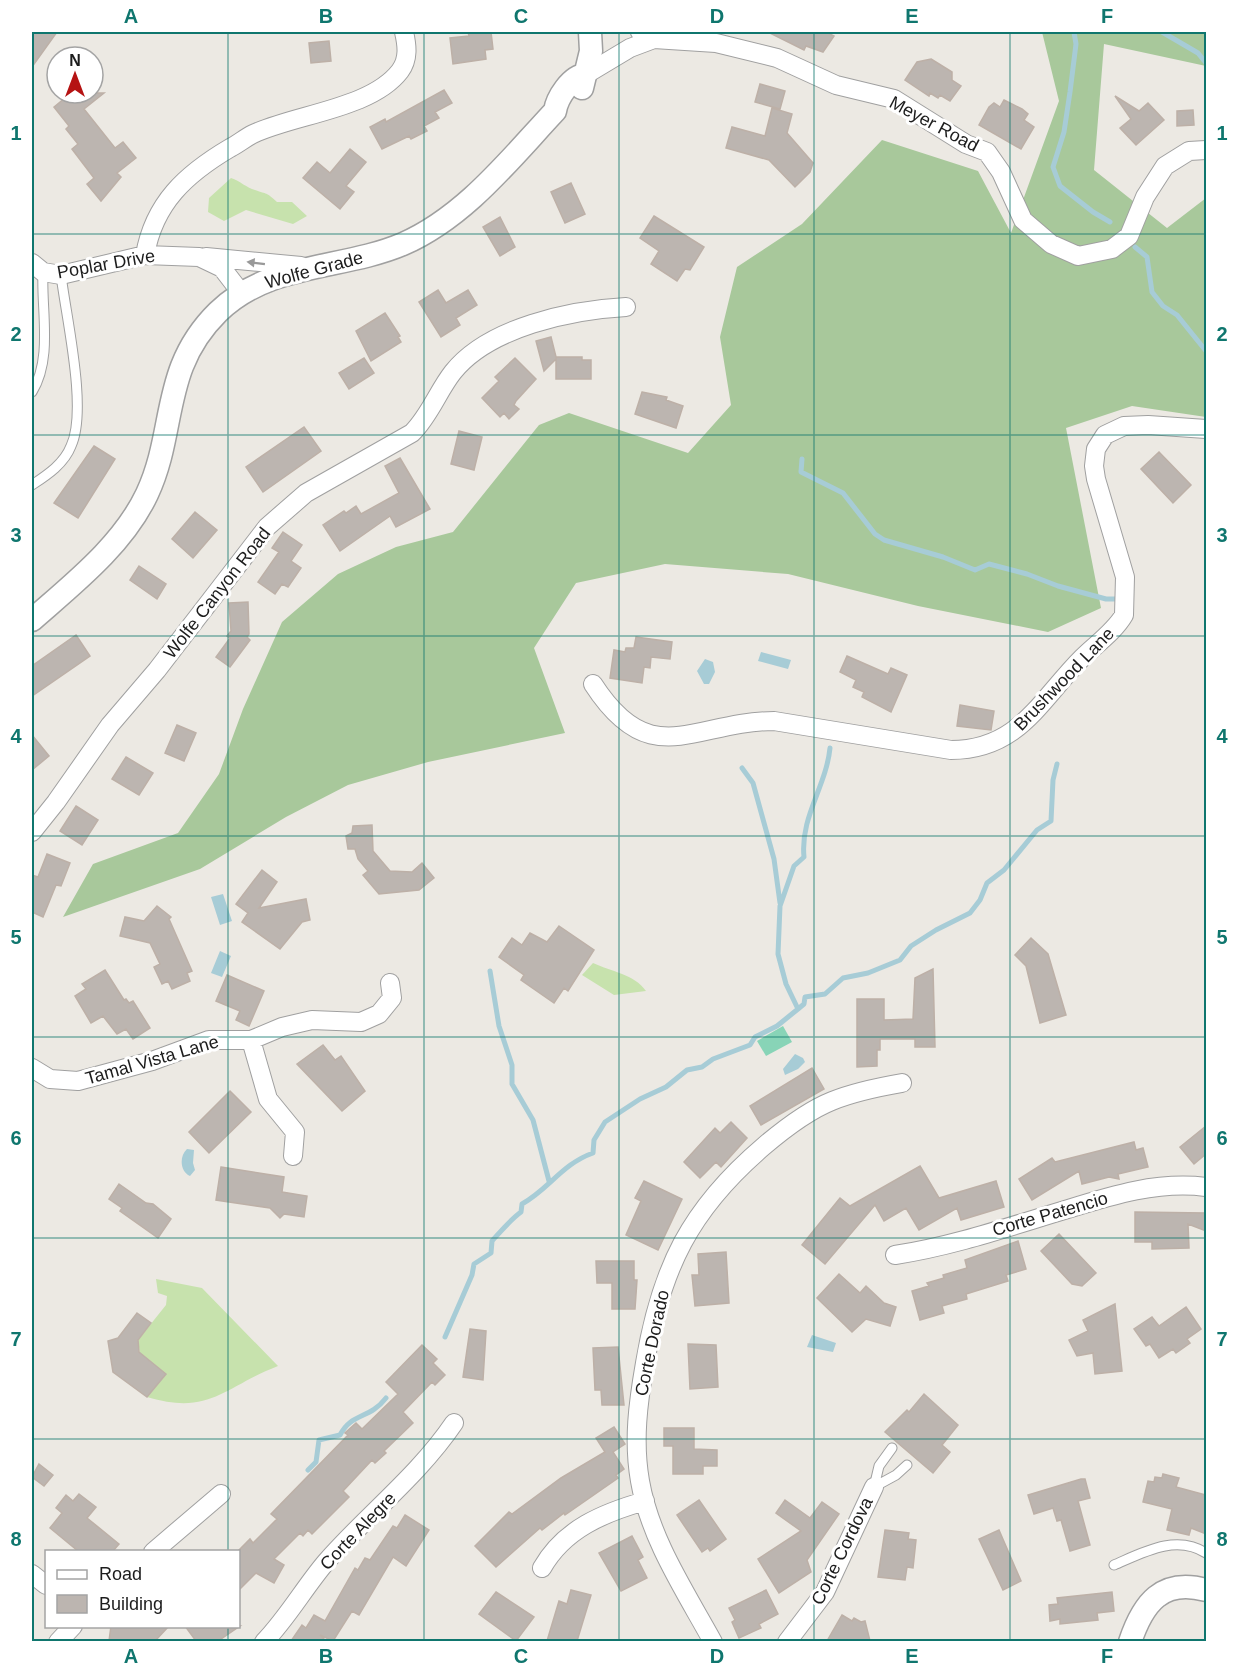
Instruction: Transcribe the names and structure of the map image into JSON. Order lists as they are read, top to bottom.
{
  "streets": {
    "street": [
      "Meyer Road",
      "Poplar Drive",
      "Wolfe Grade",
      "Wolfe Canyon Road",
      "Brushwood Lane",
      "Tamal Vista Lane",
      "Corte Patencio",
      "Corte Dorado",
      "Corte Alegre",
      "Corte Cordova"
    ]
  },
  "crossings": [
    ["Meyer Road", "Wolfe Grade"],
    ["Poplar Drive", "Wolfe Grade"]
  ],
  "legend": ["Road", "Building"],
  "north": "top",
  "grid": {
    "columns": [
      "A",
      "B",
      "C",
      "D",
      "E",
      "F"
    ],
    "rows": [
      "1",
      "2",
      "3",
      "4",
      "5",
      "6",
      "7",
      "8"
    ]
  }
}
